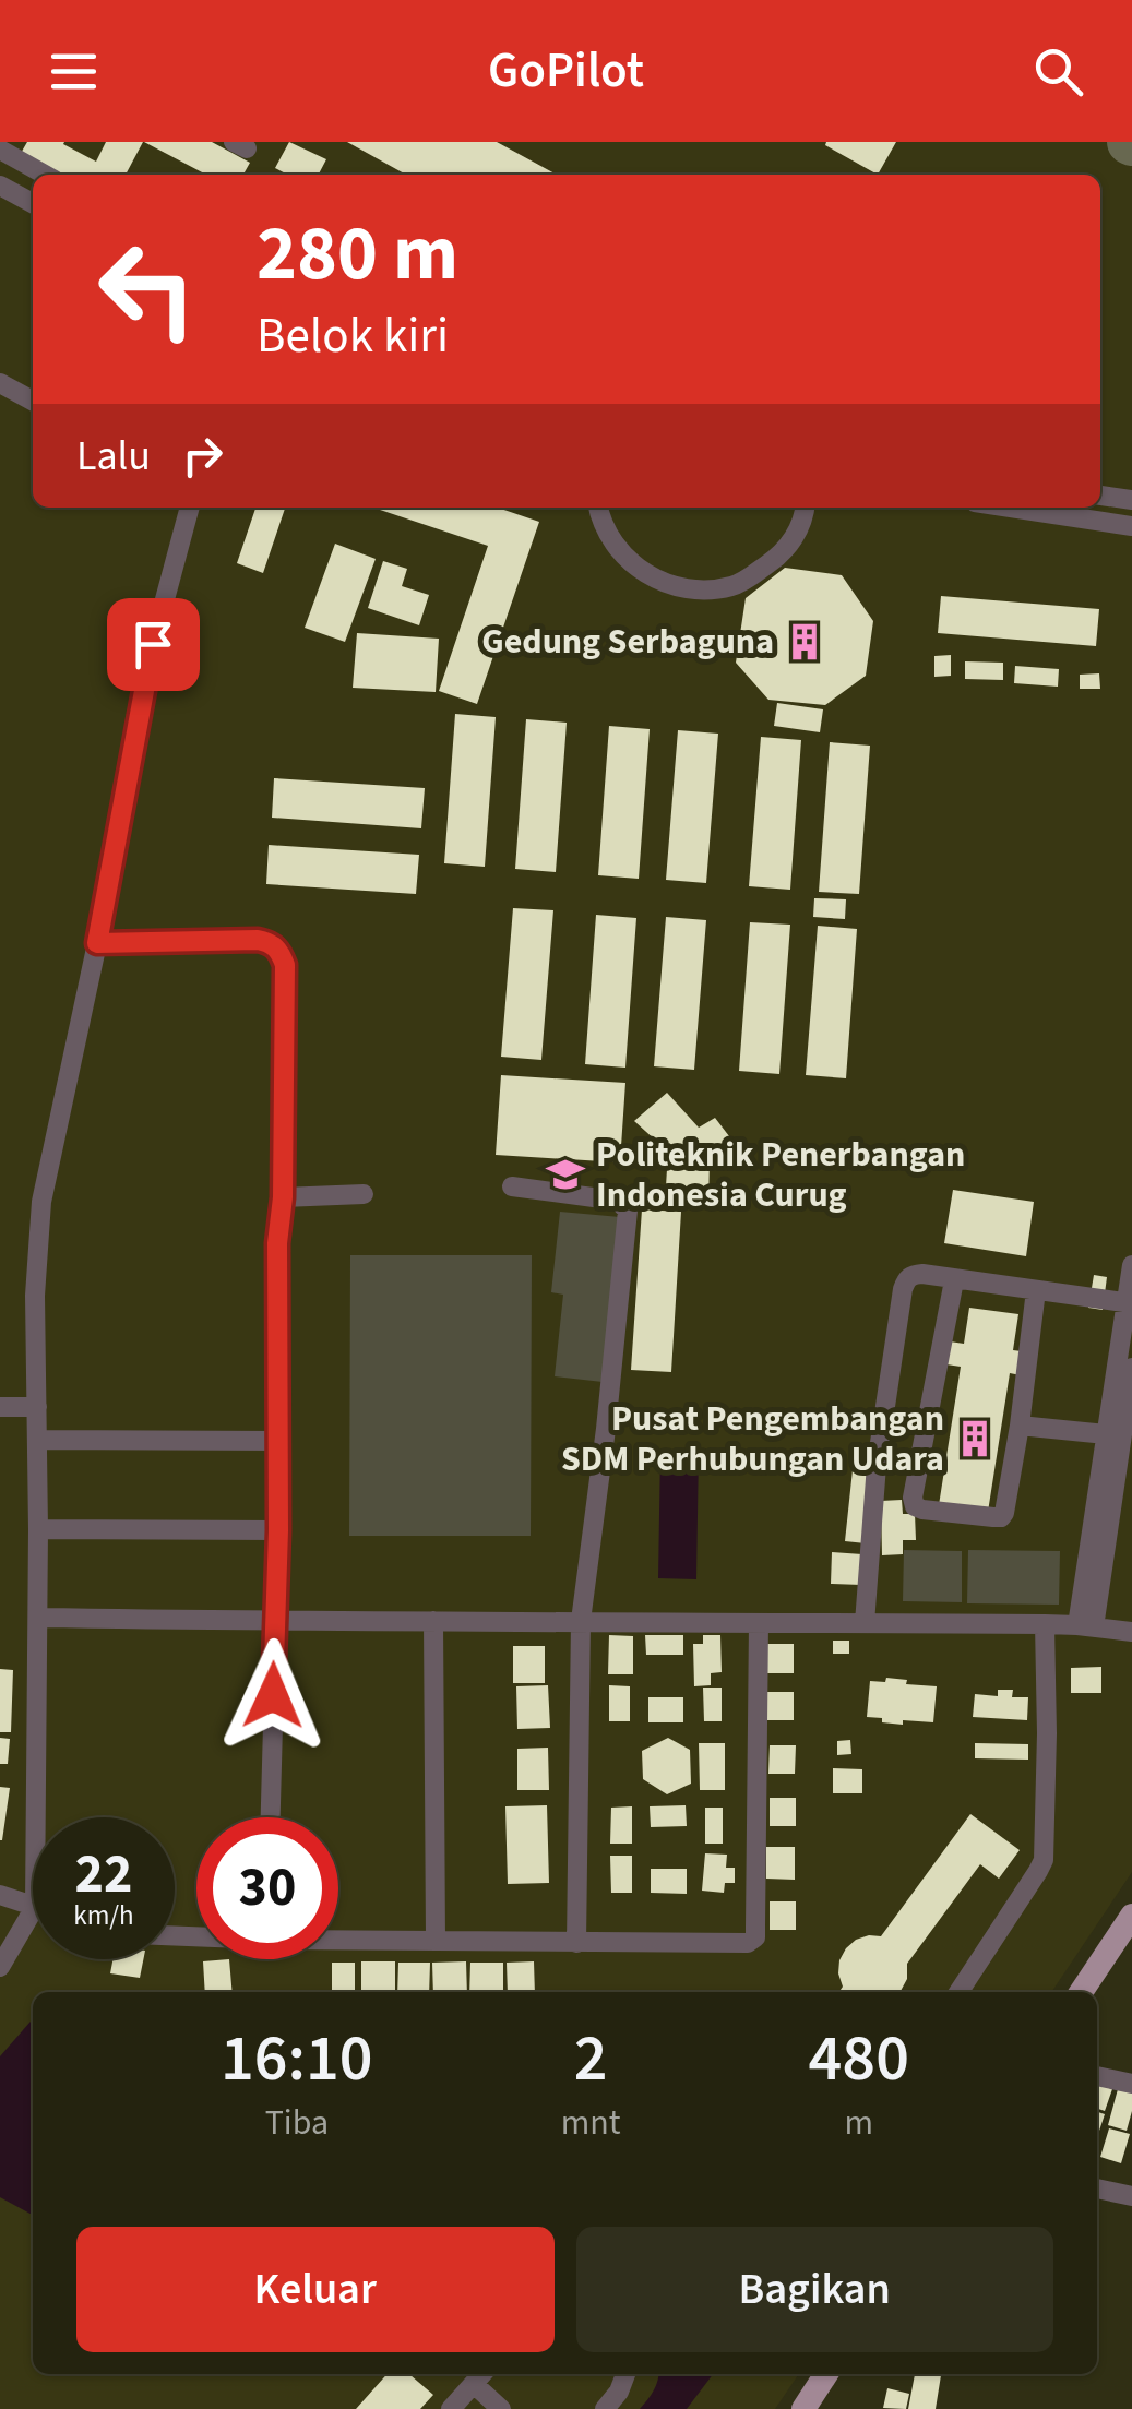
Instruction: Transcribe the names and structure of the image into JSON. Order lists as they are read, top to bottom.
{
  "places": {
    "building": ["Gedung Serbaguna", "Pusat Pengembangan SDM Perhubungan Udara"],
    "school or university": ["Politeknik Penerbangan Indonesia Curug"]
  },
  "page": {
    "header": "GoPilot",
    "turn": ["280 m", "Belok kiri"],
    "then": "Lalu",
    "speed": "22 km/h",
    "limit": "30",
    "eta": [
      "16:10",
      "Tiba",
      "2",
      "mnt",
      "480",
      "m"
    ],
    "buttons": ["Keluar", "Bagikan"]
  }
}
